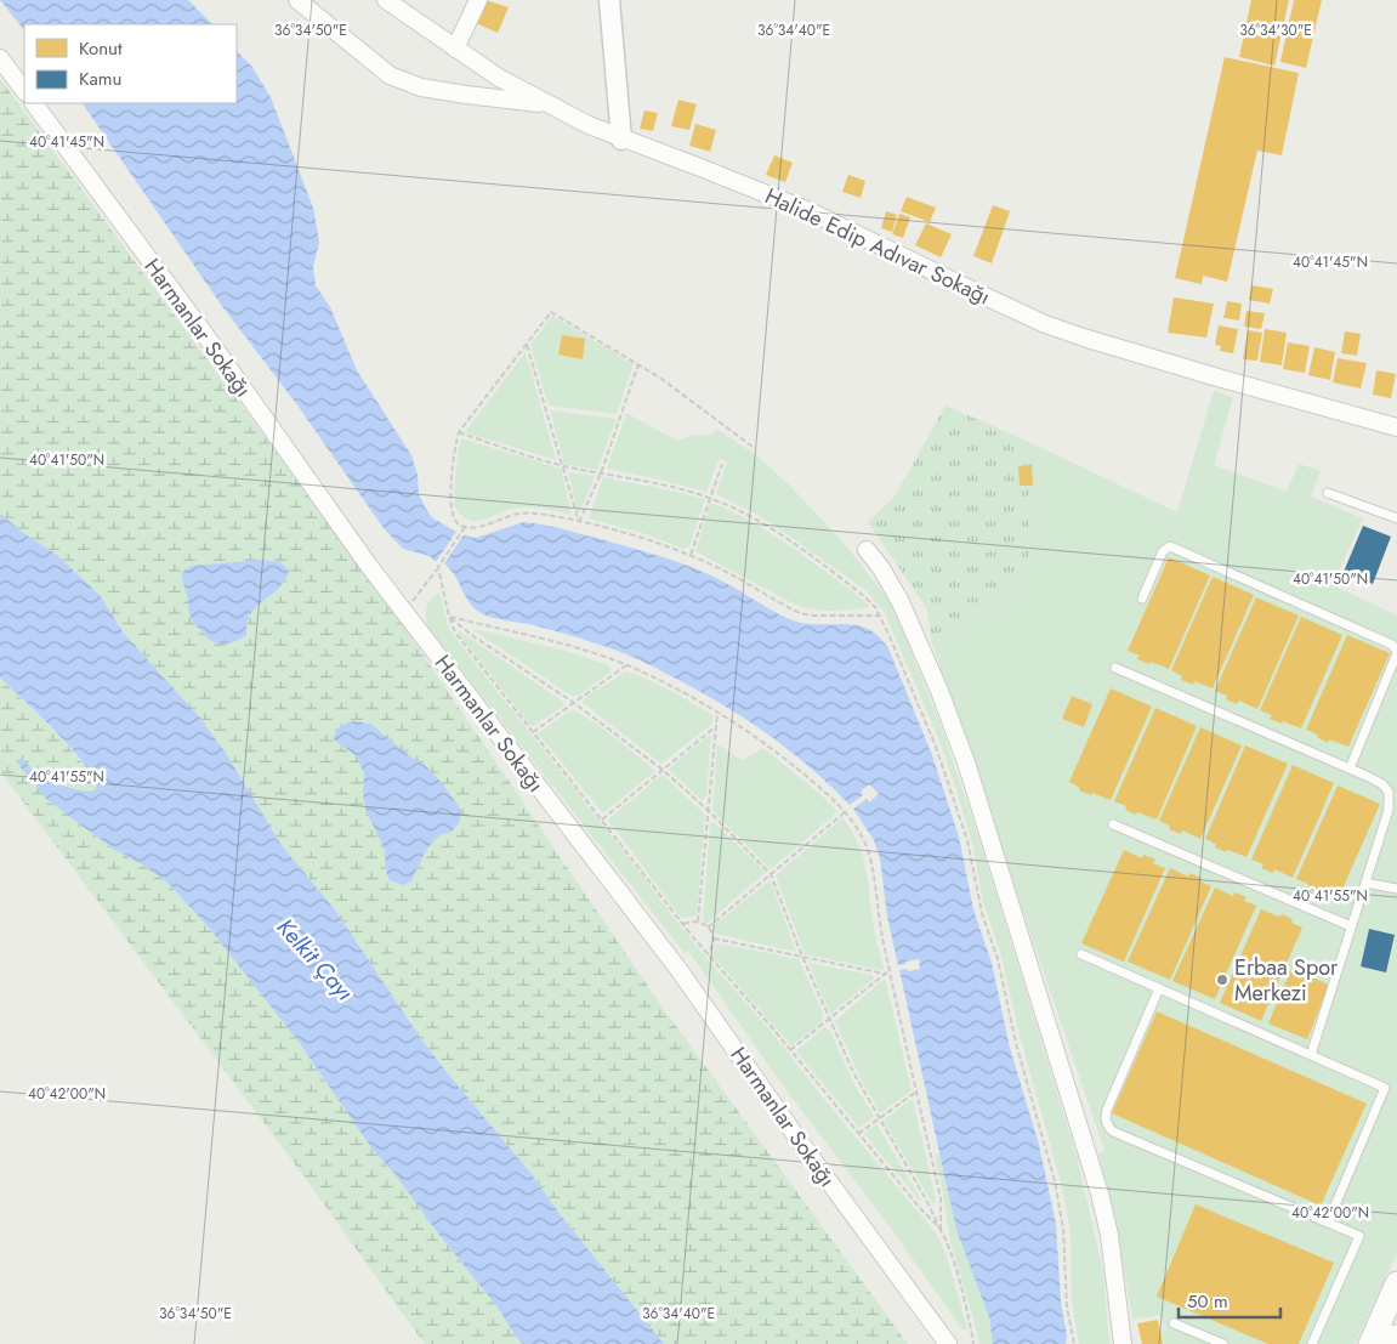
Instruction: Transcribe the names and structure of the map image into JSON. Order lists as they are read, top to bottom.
{
  "streets": {
    "street": ["Halide Edip Adıvar Sokağı", "Harmanlar Sokağı"]
  },
  "water": ["Kelkit Çayı"],
  "places": ["Erbaa Spor Merkezi"],
  "legend": ["Konut", "Kamu"],
  "scale_bar": "50 m",
  "coordinates": [
    "36°34'50\"E",
    "36°34'40\"E",
    "36°34'30\"E",
    "40°41'45\"N",
    "40°41'50\"N",
    "40°41'55\"N",
    "40°42'00\"N"
  ]
}
